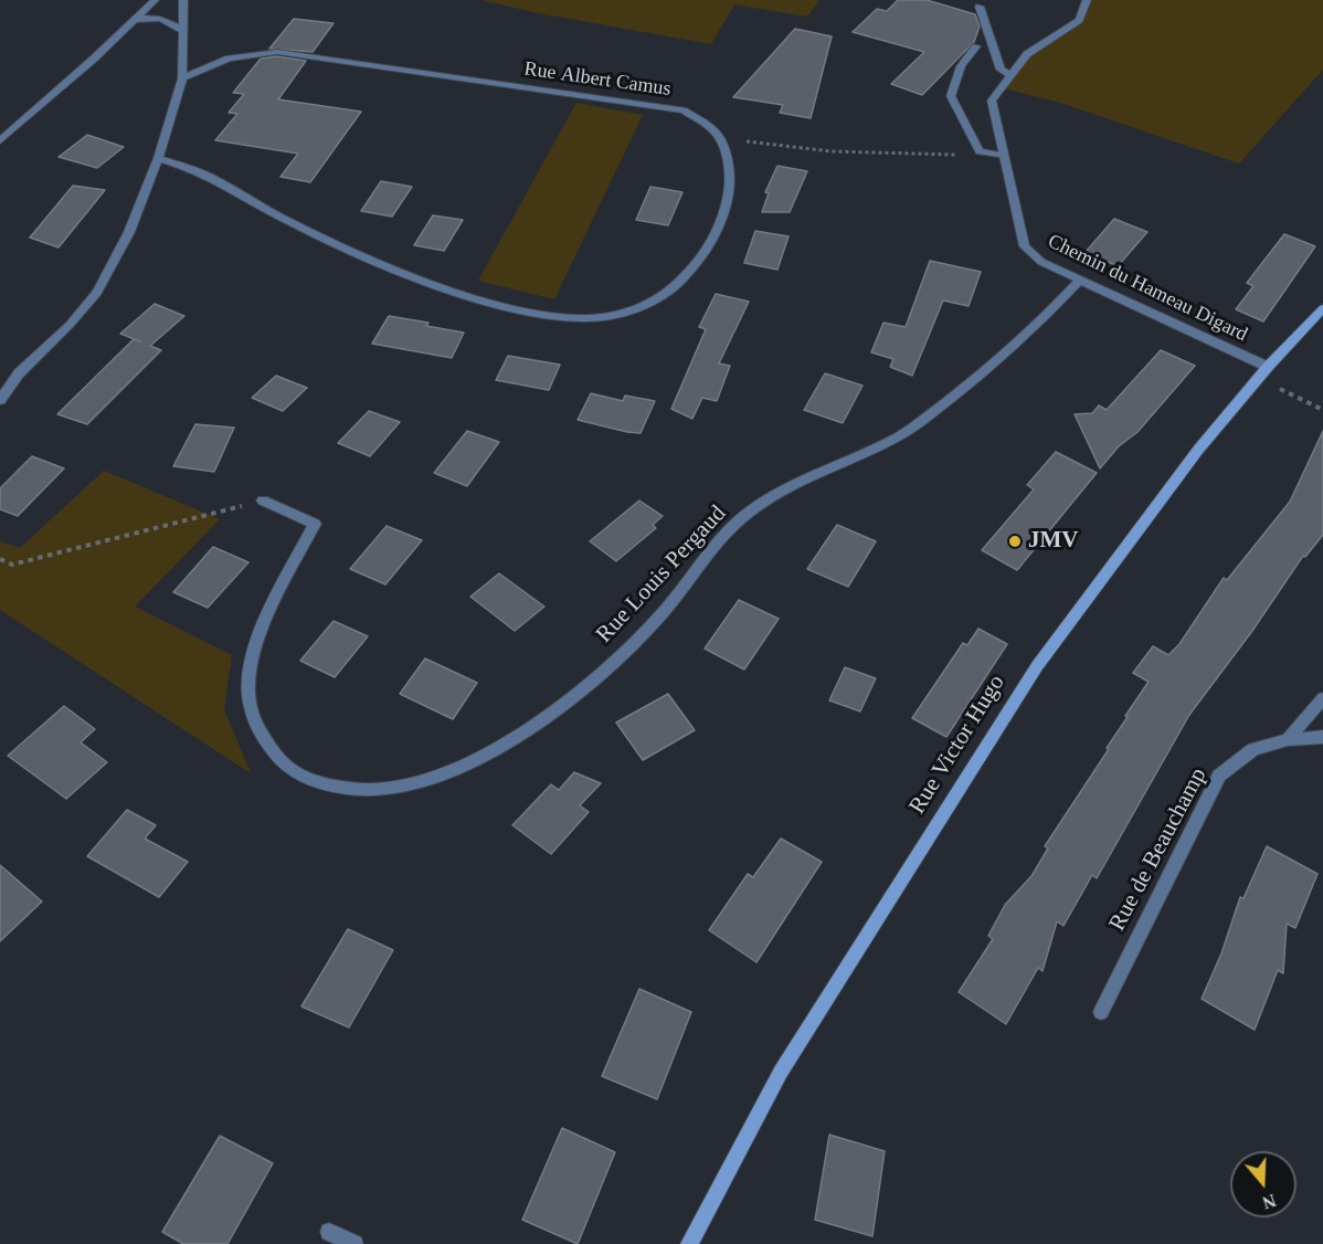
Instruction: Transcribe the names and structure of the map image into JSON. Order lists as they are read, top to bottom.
{
  "streets": {
    "main road": ["Rue Victor Hugo"],
    "street": [
      "Rue Albert Camus",
      "Chemin du Hameau Digard",
      "Rue Louis Pergaud",
      "Rue de Beauchamp"
    ]
  },
  "crossings": [
    ["Chemin du Hameau Digard", "Rue Louis Pergaud"],
    ["Chemin du Hameau Digard", "Rue Victor Hugo"]
  ],
  "places": ["JMV"],
  "north": "bottom"
}
